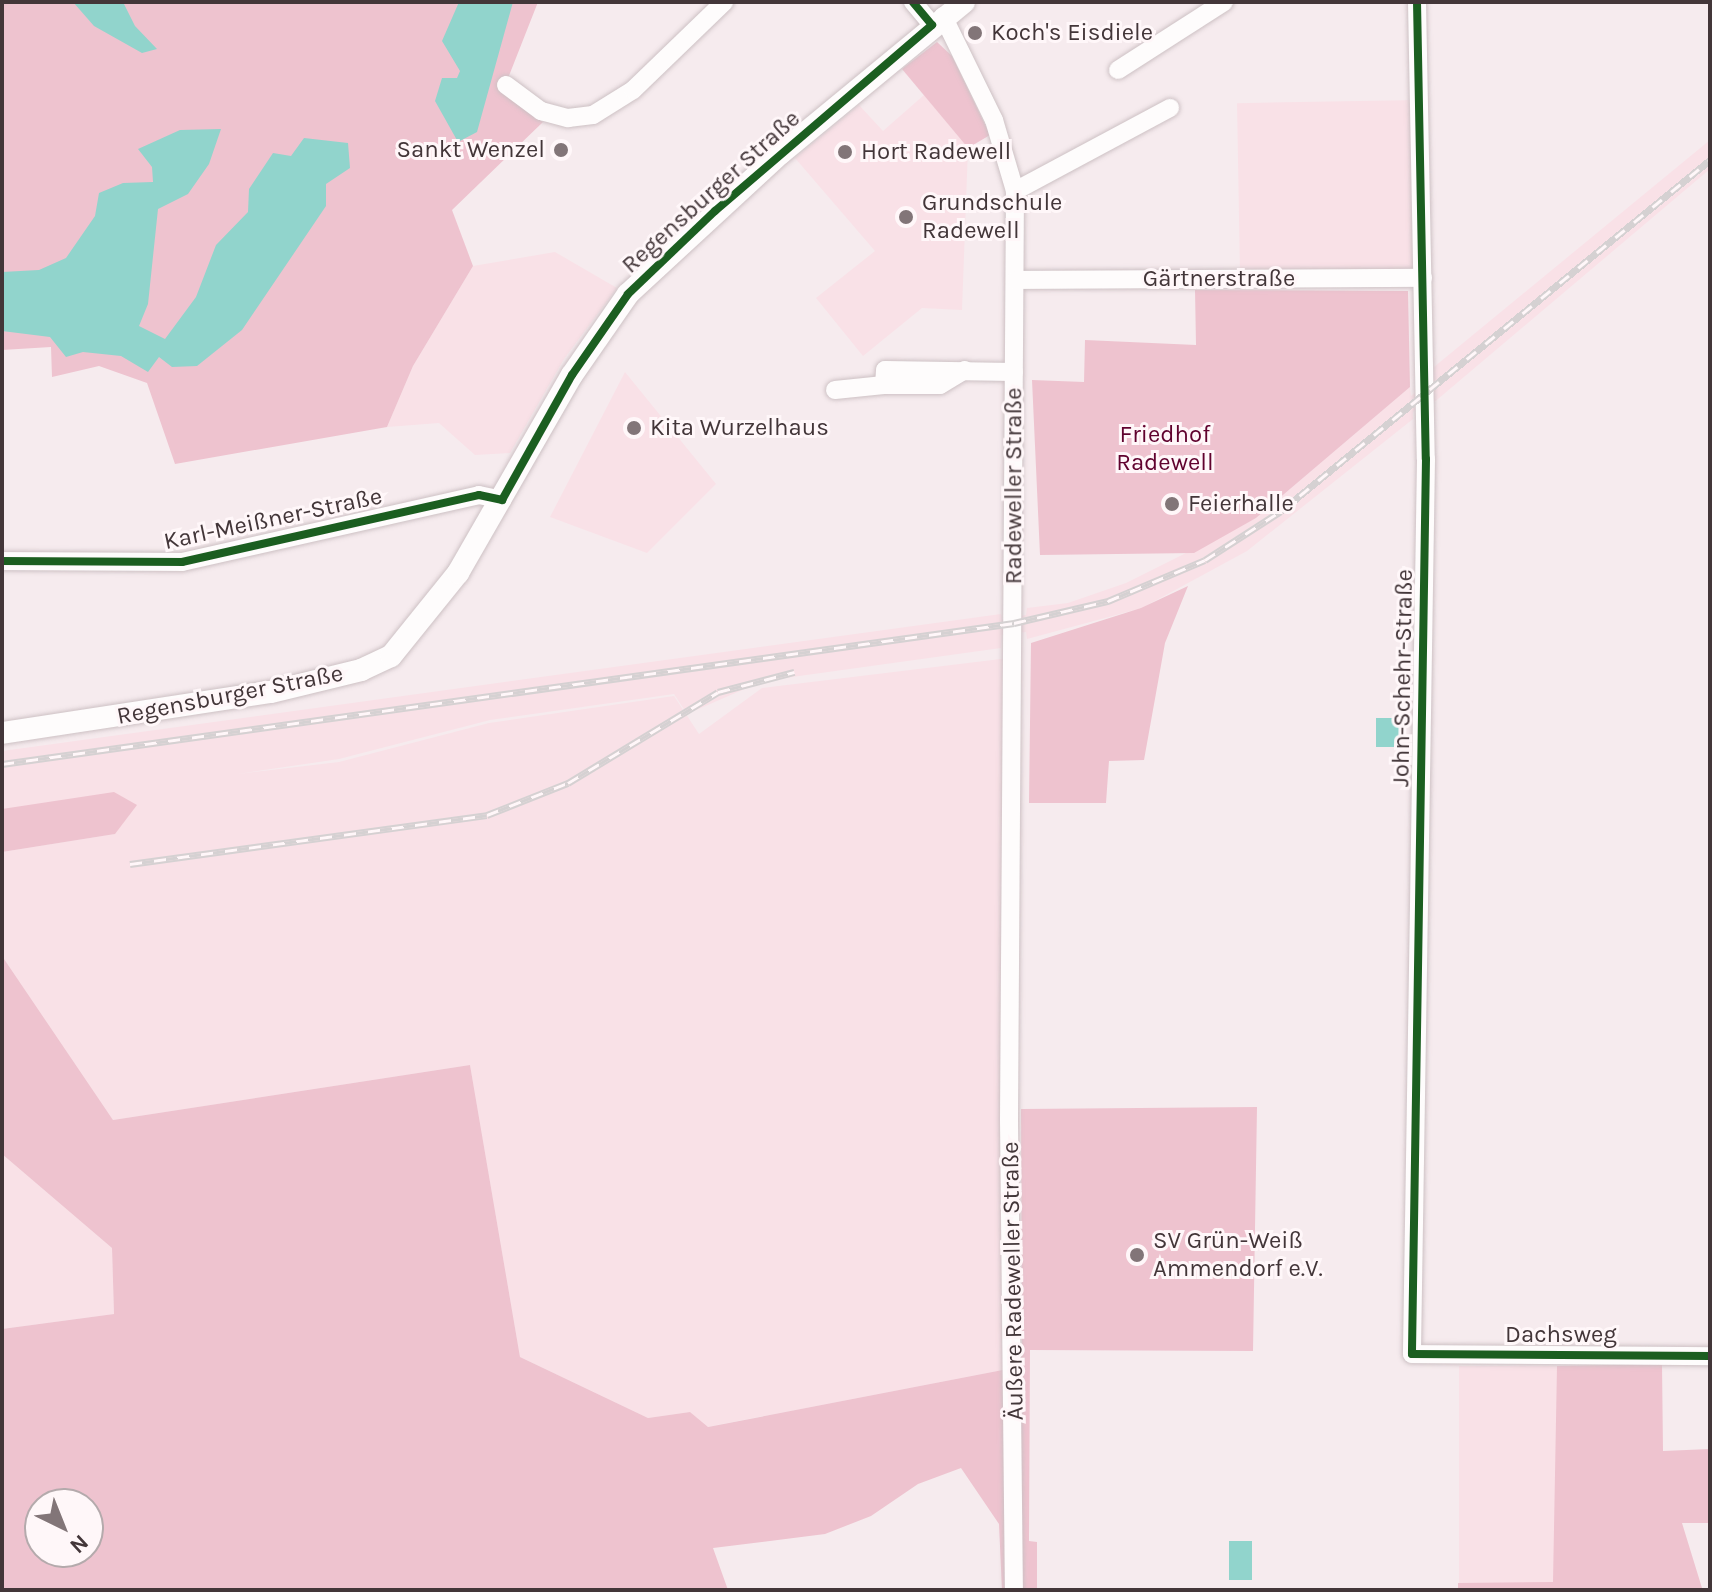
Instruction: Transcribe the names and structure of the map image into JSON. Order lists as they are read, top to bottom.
{
  "streets": {
    "main road": ["Regensburger Straße"],
    "street": [
      "Gärtnerstraße",
      "Radeweller Straße",
      "Karl-Meißner-Straße",
      "John-Schehr-Straße",
      "Äußere Radeweller Straße",
      "Dachsweg"
    ]
  },
  "crossings": [
    ["Regensburger Straße", "Radeweller Straße"],
    ["Regensburger Straße", "Karl-Meißner-Straße"],
    ["Gärtnerstraße", "Radeweller Straße"],
    ["Gärtnerstraße", "John-Schehr-Straße"],
    ["Radeweller Straße", "Äußere Radeweller Straße"],
    ["John-Schehr-Straße", "Dachsweg"]
  ],
  "parks": ["Friedhof Radewell"],
  "places": [
    "Koch's Eisdiele",
    "Sankt Wenzel",
    "Hort Radewell",
    "Grundschule Radewell",
    "Kita Wurzelhaus",
    "Feierhalle",
    "SV Grün-Weiß Ammendorf e.V."
  ],
  "north": "bottom right"
}
